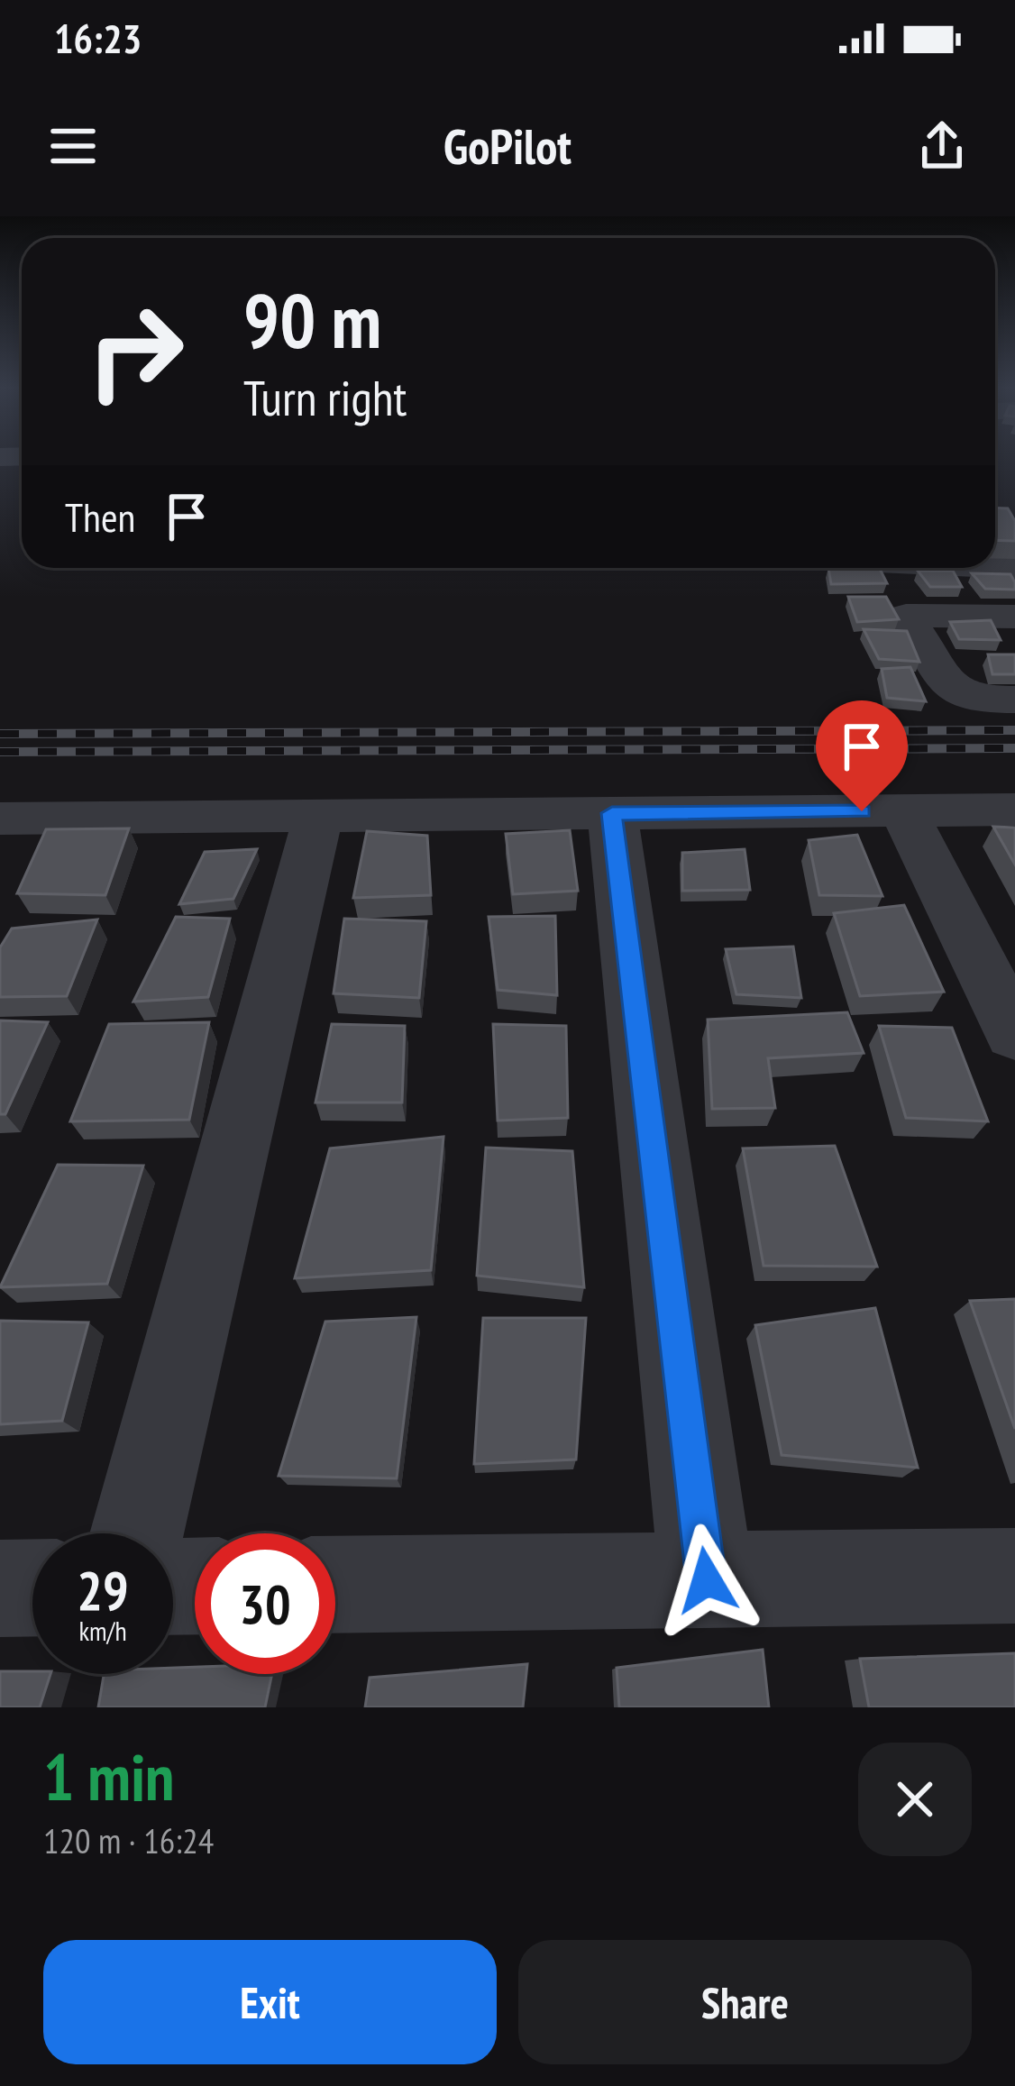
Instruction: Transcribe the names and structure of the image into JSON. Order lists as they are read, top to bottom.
{
  "page": {
    "status": "16:23",
    "header": "GoPilot",
    "turn": ["90 m", "Turn right"],
    "then": "Then",
    "speed": "29 km/h",
    "limit": "30",
    "heading": ["1 min", "120 m · 16:24"],
    "buttons": ["Exit", "Share"]
  }
}
